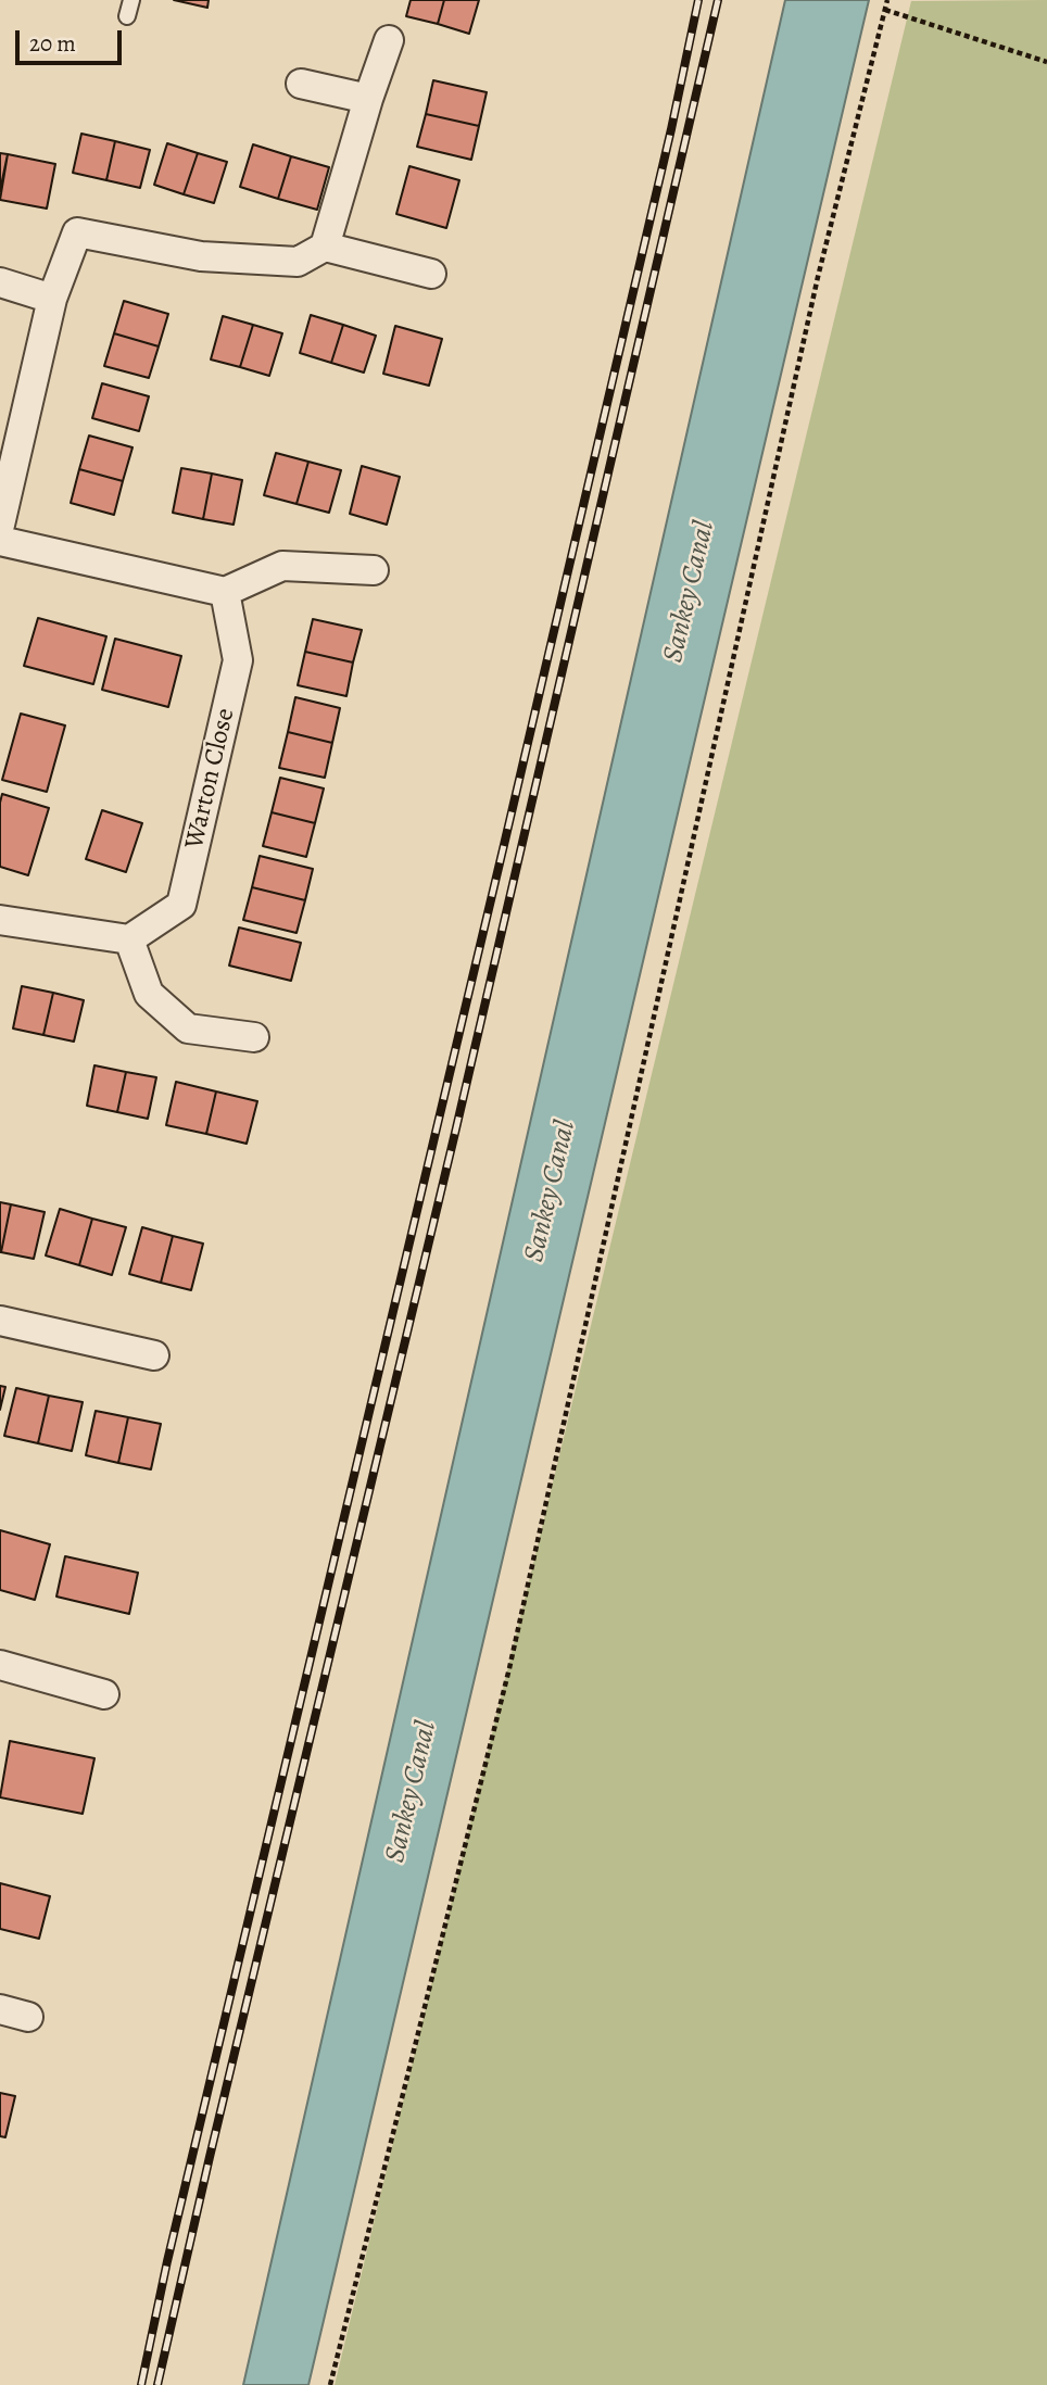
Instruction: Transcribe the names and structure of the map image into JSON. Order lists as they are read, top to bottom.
{
  "streets": {
    "street": ["Warton Close"]
  },
  "water": ["Sankey Canal"],
  "scale_bar": "20 m"
}
